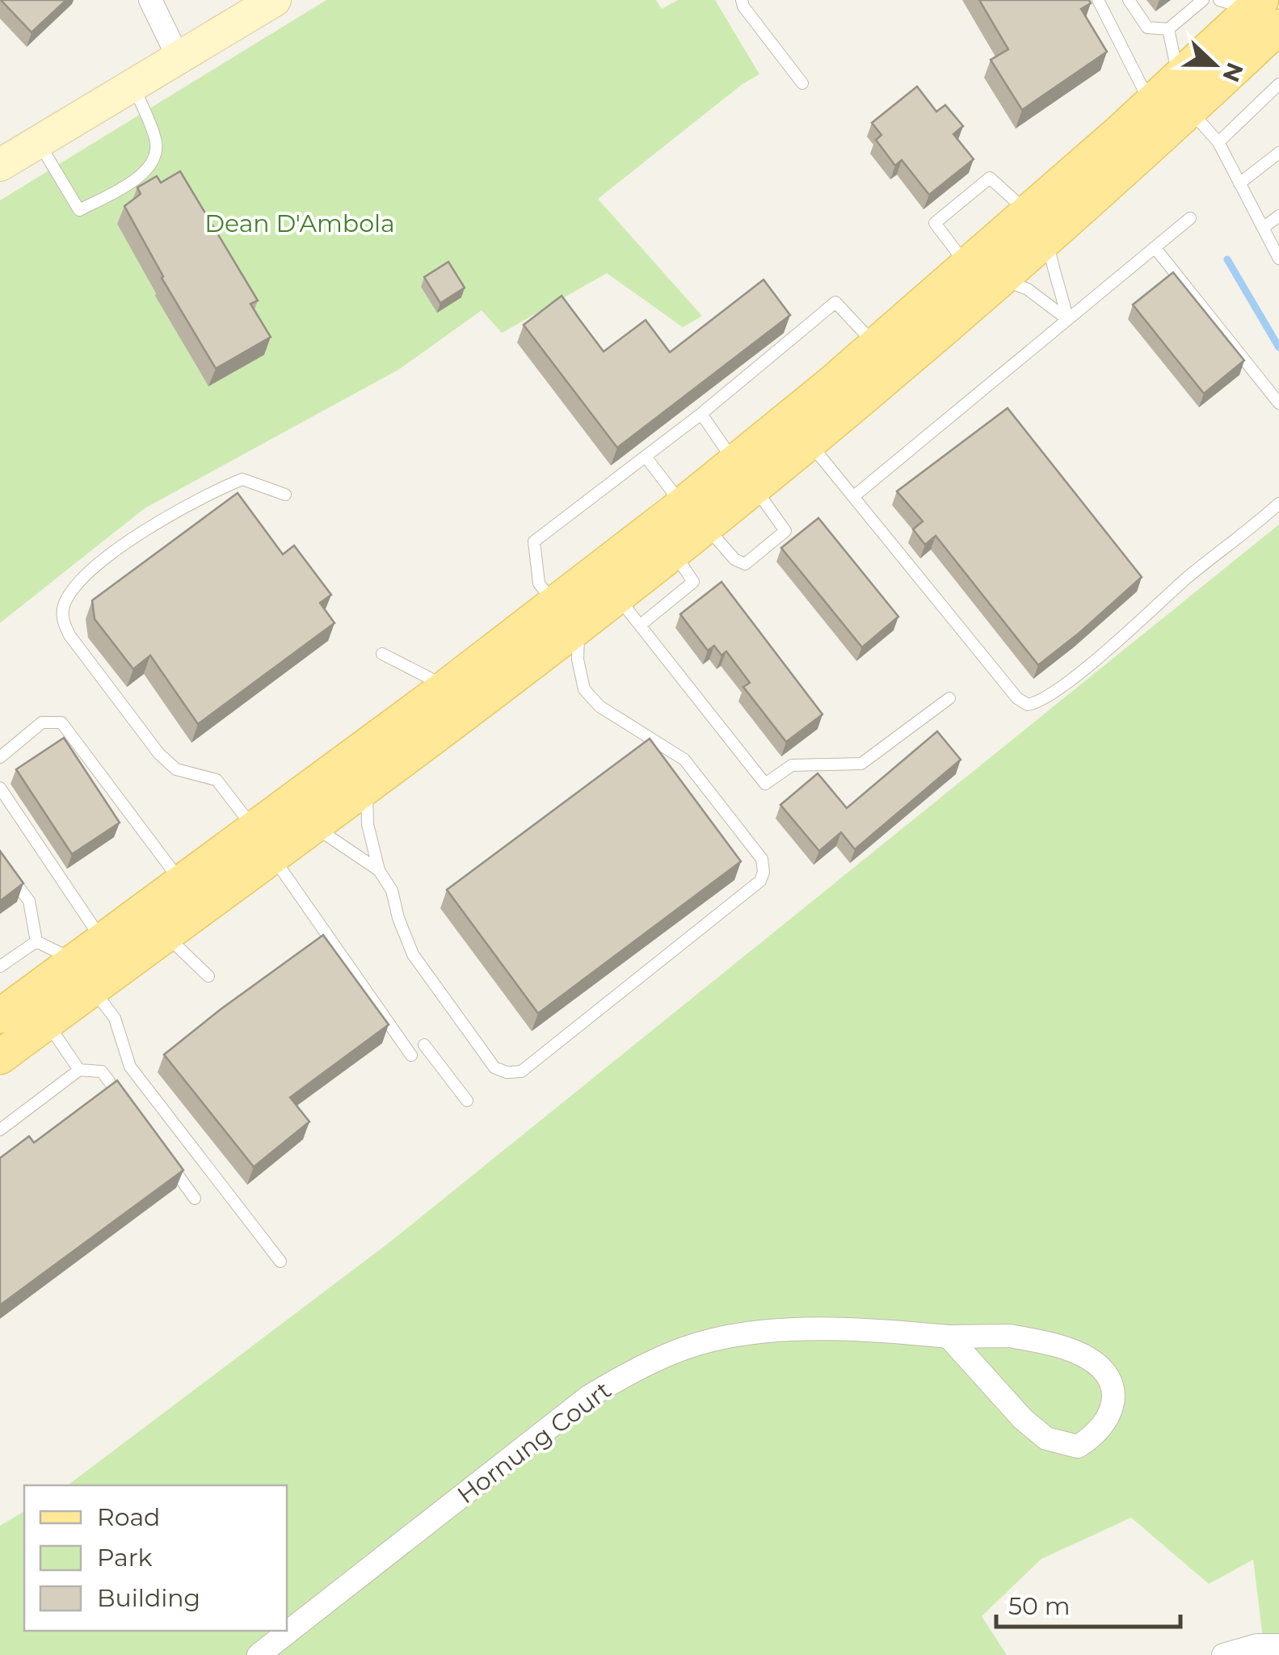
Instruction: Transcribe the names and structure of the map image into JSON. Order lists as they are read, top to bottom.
{
  "streets": {
    "street": ["Hornung Court"]
  },
  "parks": ["Dean D'Ambola"],
  "legend": ["Road", "Park", "Building"],
  "scale_bar": "50 m",
  "north": "right"
}
